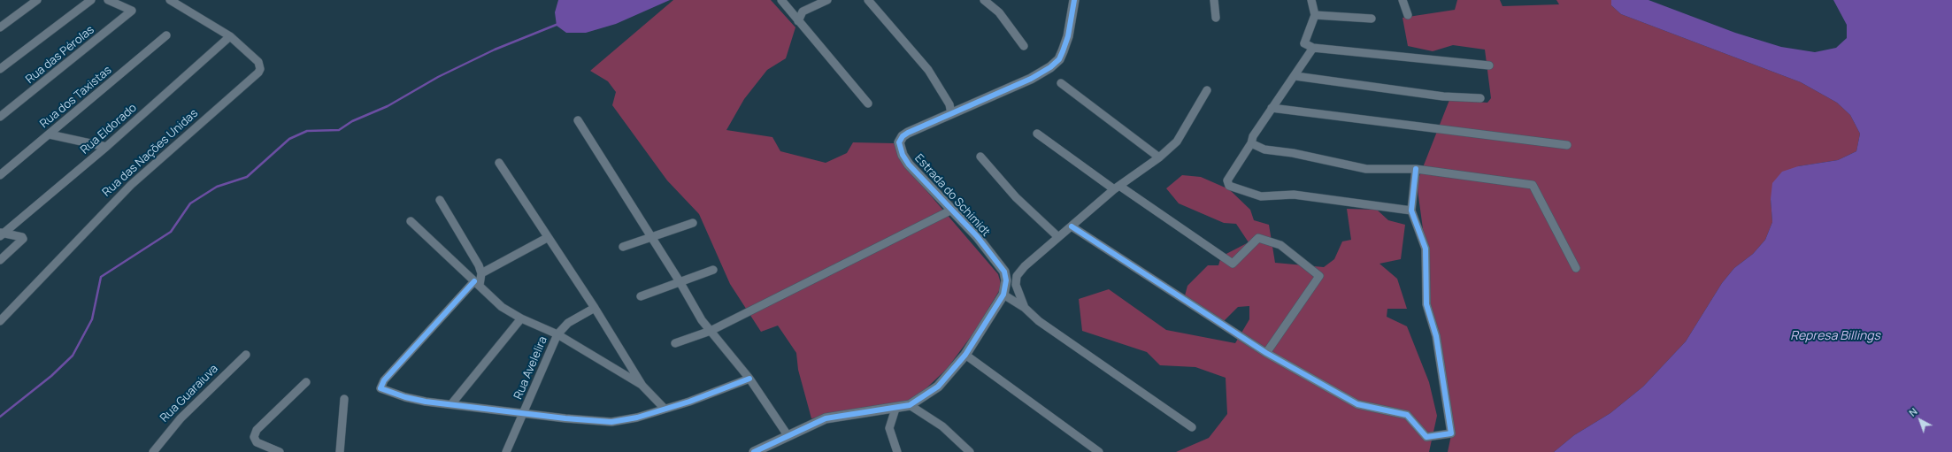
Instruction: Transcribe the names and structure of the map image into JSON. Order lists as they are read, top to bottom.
{
  "streets": {
    "street": [
      "Rua das Pérolas",
      "Rua dos Taxistas",
      "Rua Eldorado",
      "Rua das Nações Unidas",
      "Estrada do Schimidt",
      "Rua Avelelira",
      "Rua Guaraiuva"
    ]
  },
  "crossings": [
    ["Rua Eldorado", "Rua das Nações Unidas"]
  ],
  "water": ["Represa Billings"],
  "north": "top left"
}
